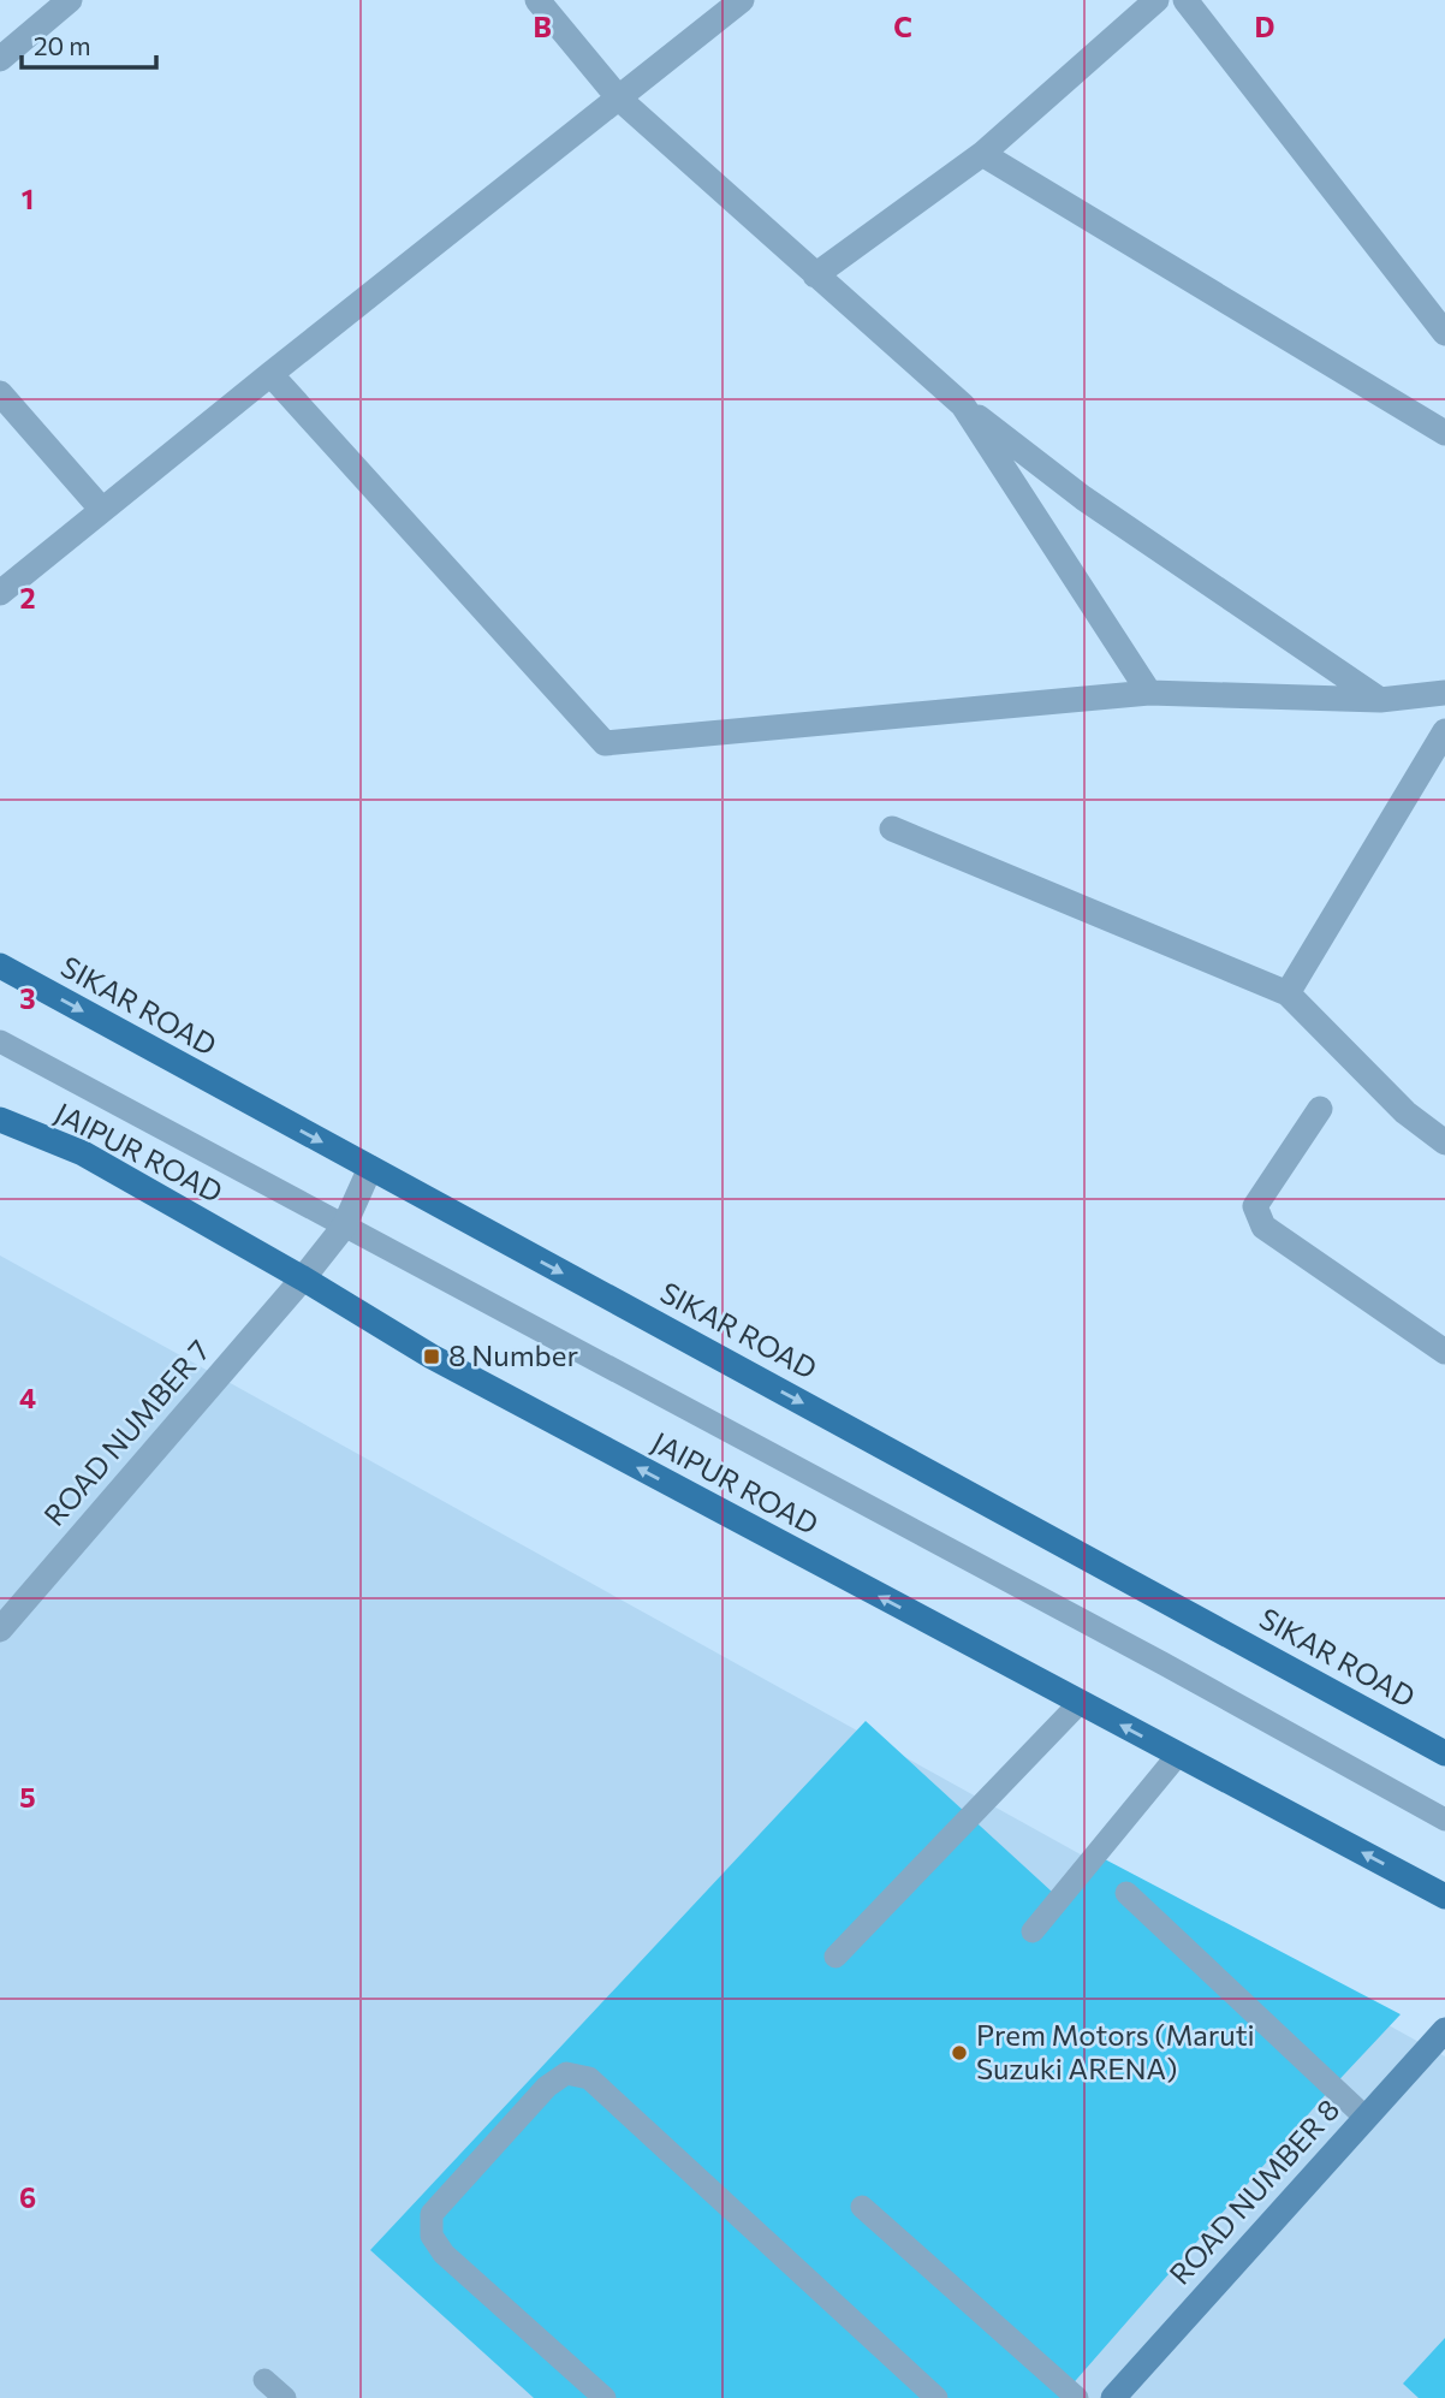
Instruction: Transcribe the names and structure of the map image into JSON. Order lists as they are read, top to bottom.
{
  "streets": {
    "main road": ["SIKAR ROAD", "JAIPUR ROAD"],
    "street": ["ROAD NUMBER 7", "ROAD NUMBER 8"]
  },
  "crossings": [
    ["SIKAR ROAD", "ROAD NUMBER 7"],
    ["JAIPUR ROAD", "ROAD NUMBER 7"]
  ],
  "one_way": ["SIKAR ROAD", "JAIPUR ROAD"],
  "places": {
    "transit": ["8 Number"],
    "other": ["Prem Motors (Maruti Suzuki ARENA)"]
  },
  "scale_bar": "20 m",
  "grid": {
    "columns": ["B", "C", "D"],
    "rows": [
      "1",
      "2",
      "3",
      "4",
      "5",
      "6"
    ]
  }
}
